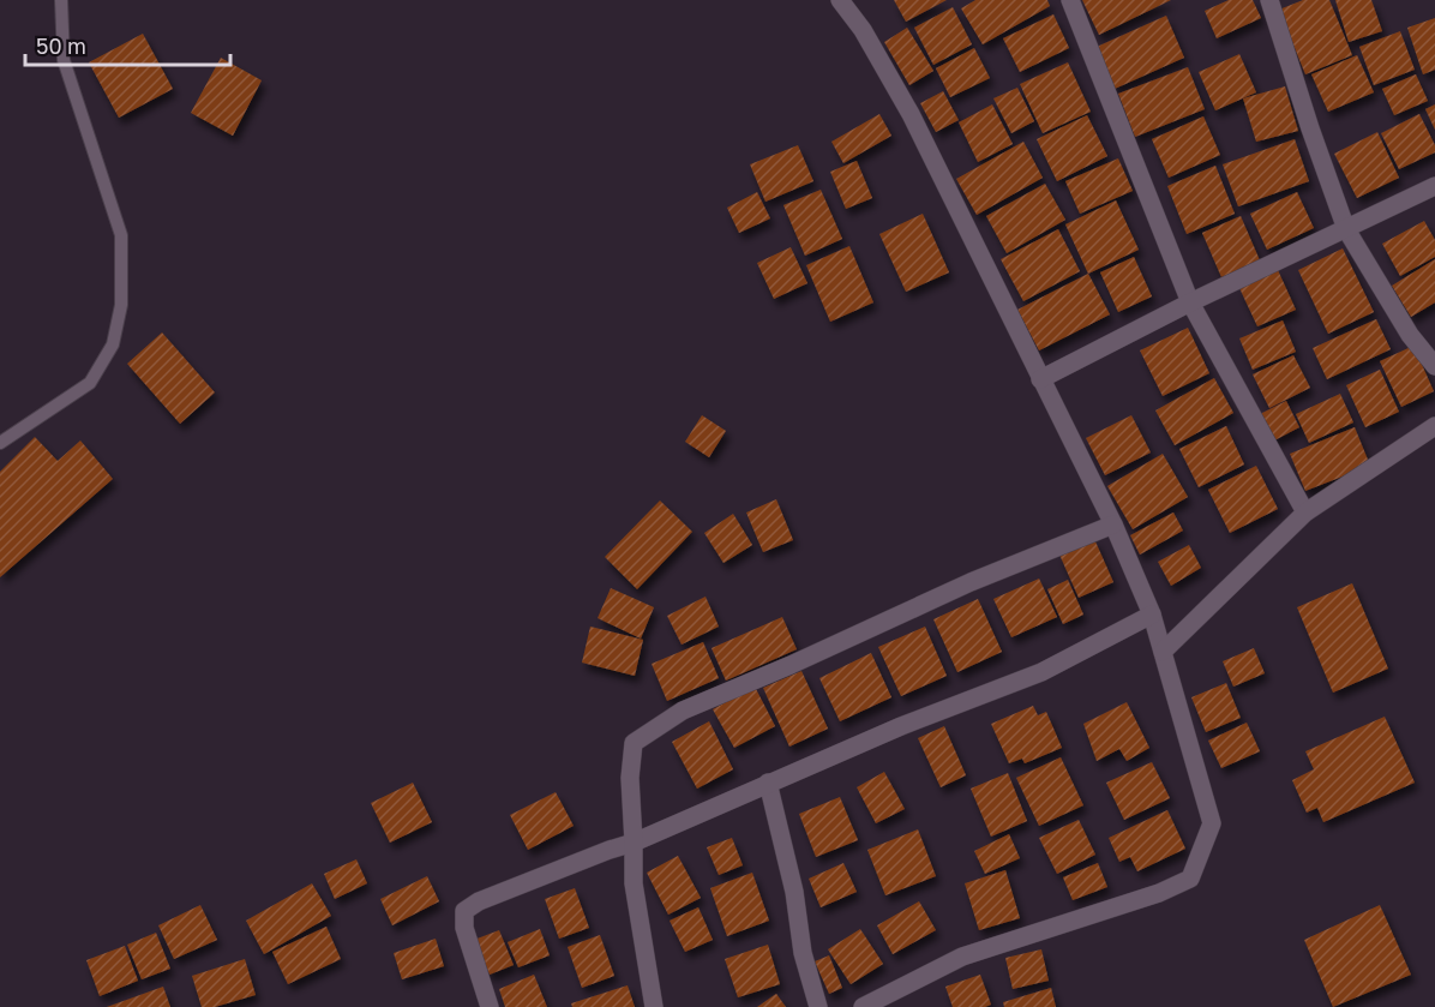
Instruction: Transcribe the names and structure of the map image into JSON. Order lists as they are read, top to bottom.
{
  "scale_bar": "50 m"
}
